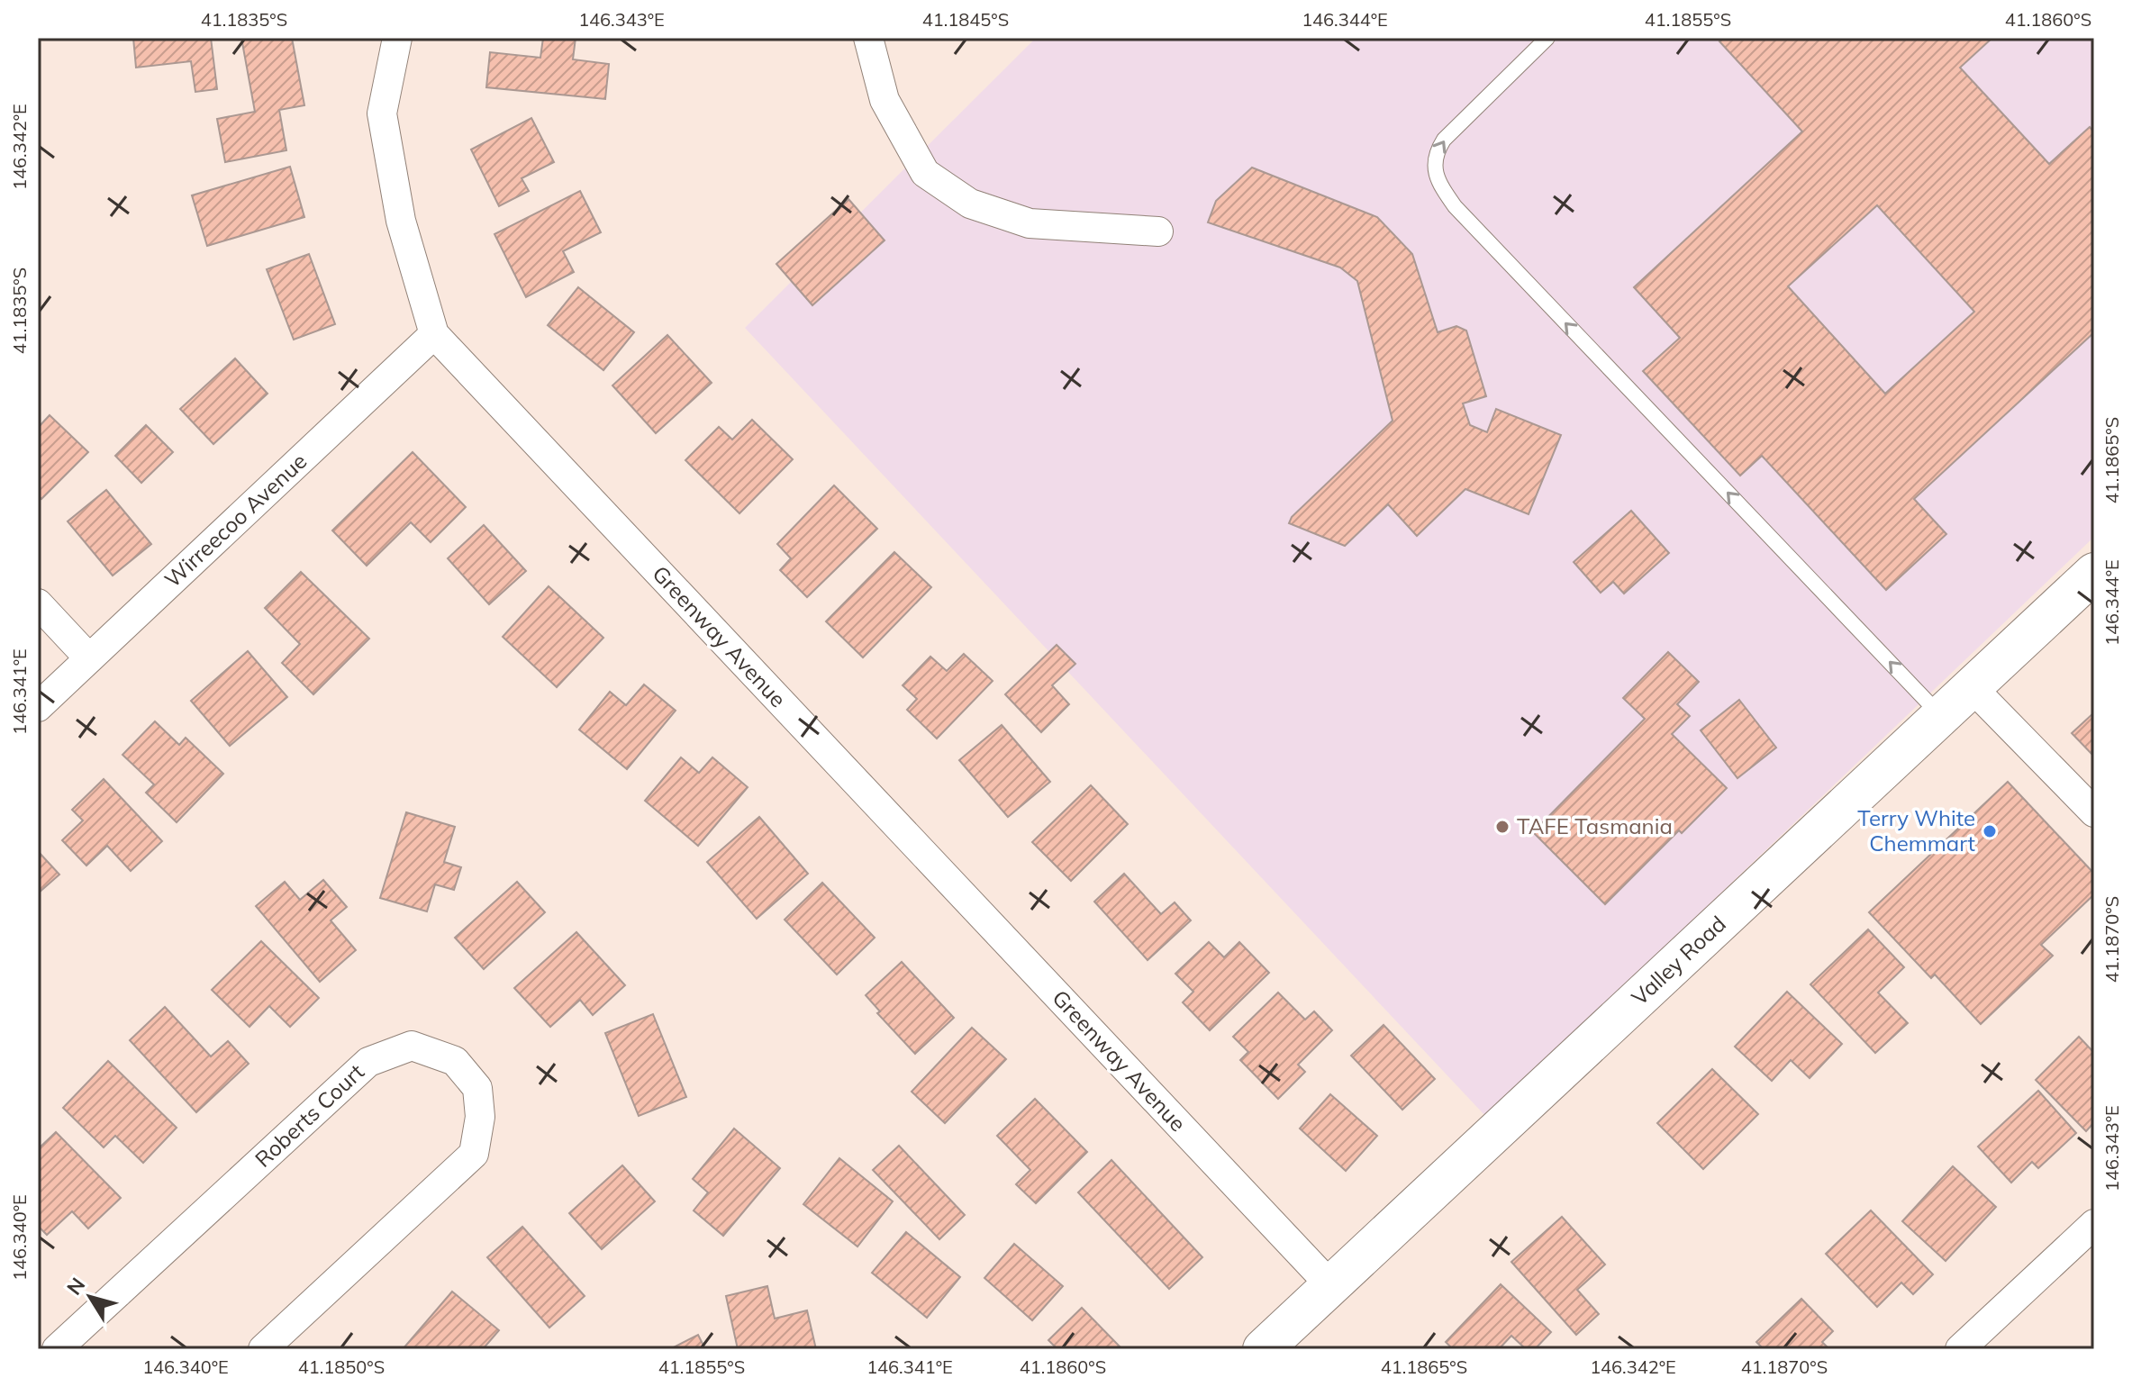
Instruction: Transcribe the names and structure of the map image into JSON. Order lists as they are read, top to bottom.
{
  "streets": {
    "street": [
      "Wirreecoo Avenue",
      "Greenway Avenue",
      "Valley Road",
      "Roberts Court"
    ]
  },
  "crossings": [
    ["Wirreecoo Avenue", "Greenway Avenue"],
    ["Greenway Avenue", "Valley Road"]
  ],
  "places": ["TAFE Tasmania", "Terry White Chemmart"],
  "north": "top left",
  "coordinates": [
    "41.1835°S",
    "146.343°E",
    "41.1845°S",
    "146.344°E",
    "41.1855°S",
    "41.1860°S",
    "146.342°E",
    "41.1865°S",
    "146.341°E",
    "41.1870°S",
    "146.340°E",
    "41.1850°S"
  ]
}
